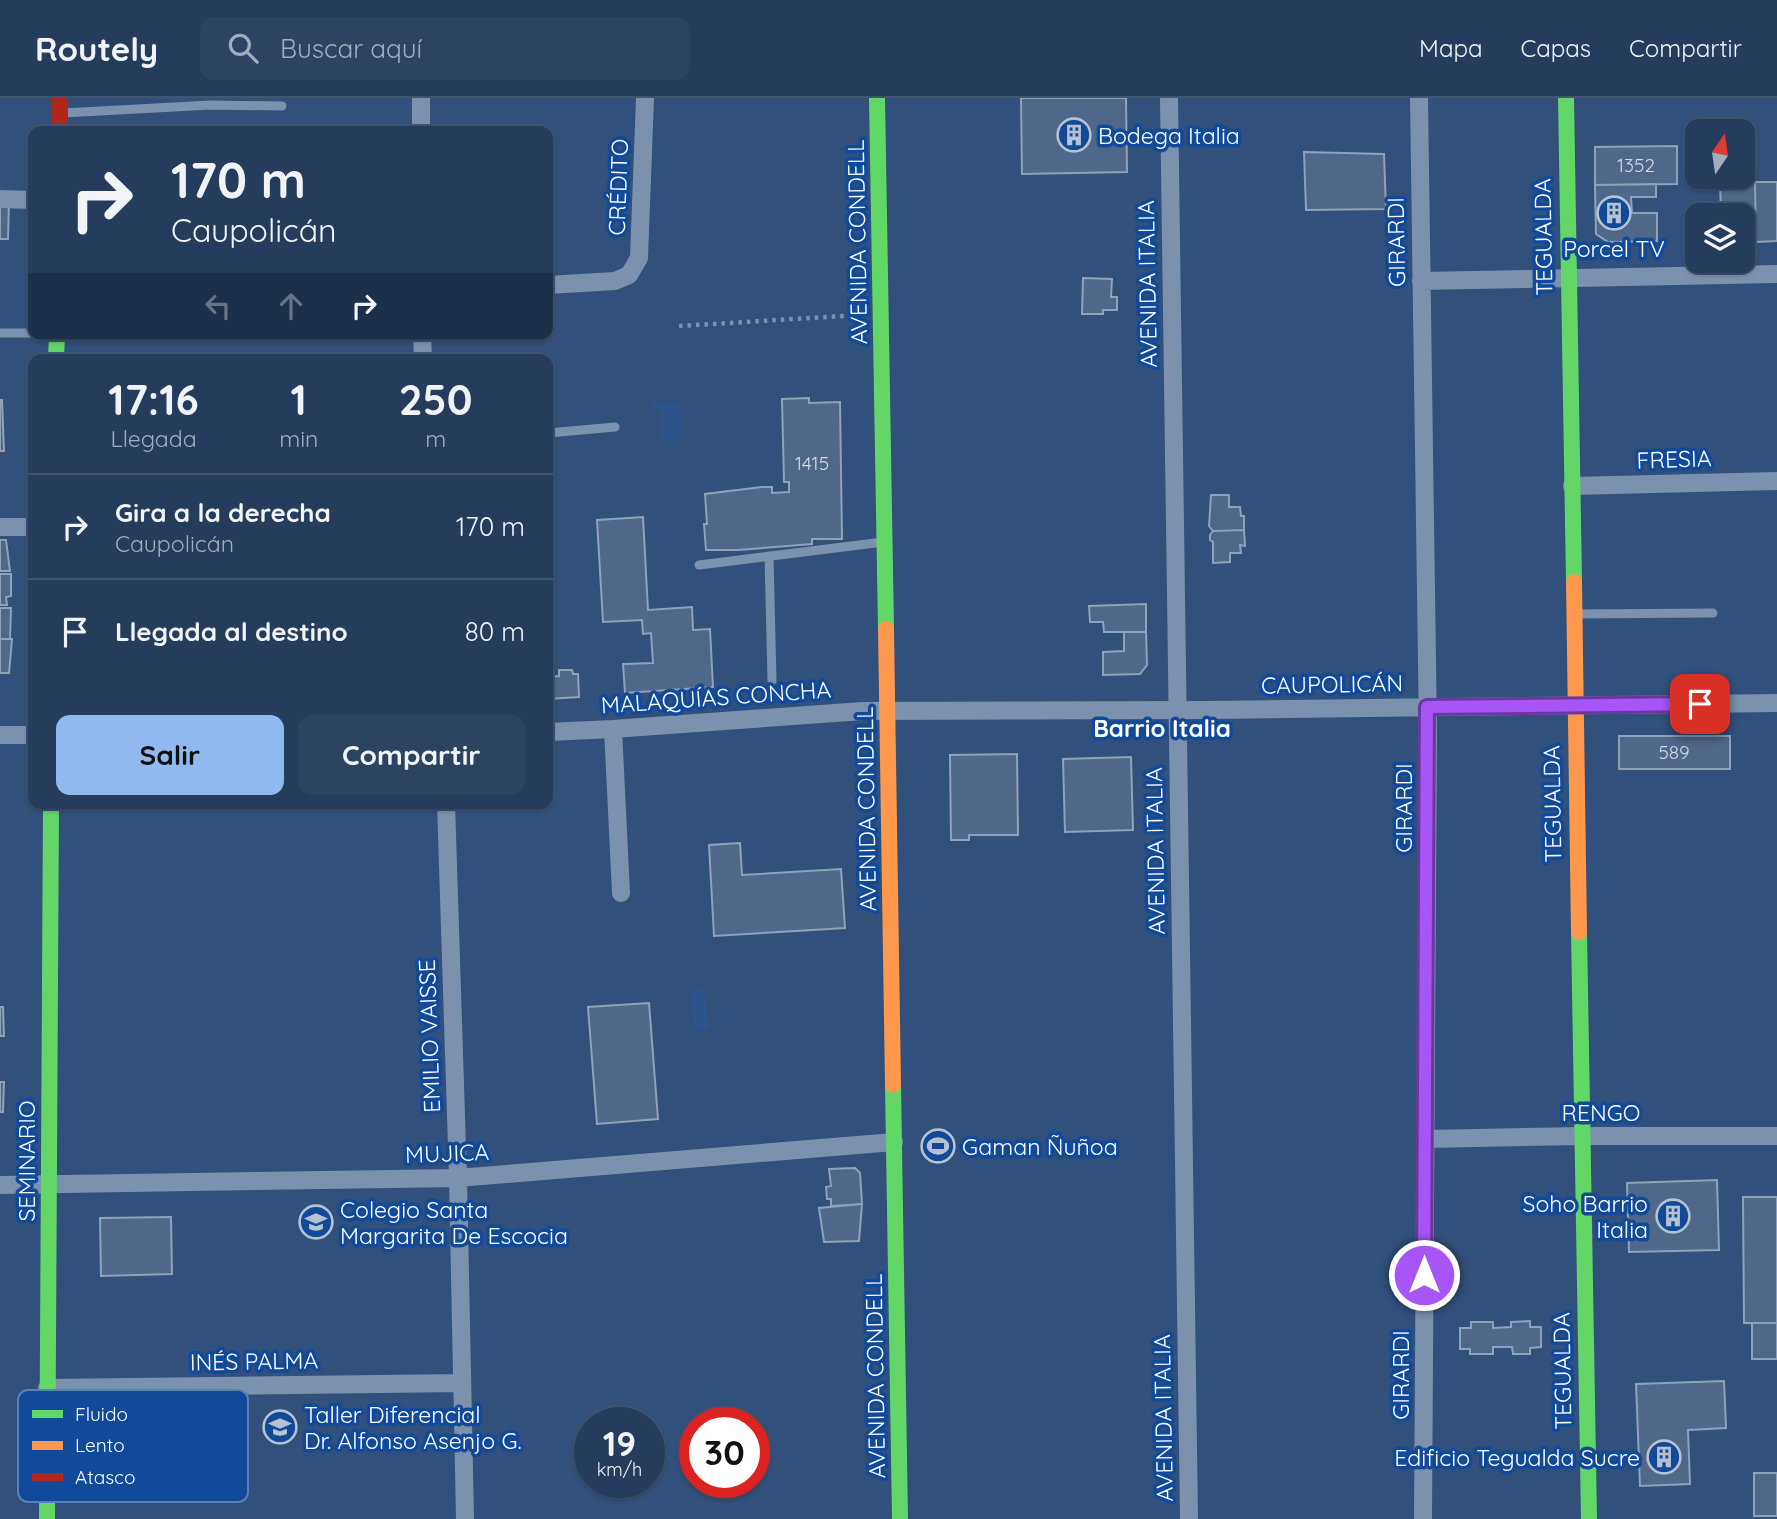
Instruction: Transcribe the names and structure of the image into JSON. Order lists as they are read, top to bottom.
{
  "streets": {
    "street": [
      "CRÉDITO",
      "TEGUALDA",
      "AVENIDA CONDELL",
      "GIRARDI",
      "AVENIDA ITALIA",
      "FRESIA",
      "CAUPOLICÁN",
      "MALAQUÍAS CONCHA",
      "EMILIO VAISSE",
      "RENGO",
      "MUJICA",
      "SEMINARIO",
      "INÉS PALMA"
    ]
  },
  "crossings": [
    ["TEGUALDA", "FRESIA"],
    ["TEGUALDA", "CAUPOLICÁN"],
    ["TEGUALDA", "RENGO"],
    ["AVENIDA CONDELL", "CAUPOLICÁN"],
    ["AVENIDA CONDELL", "MALAQUÍAS CONCHA"],
    ["AVENIDA CONDELL", "MUJICA"],
    ["GIRARDI", "CAUPOLICÁN"],
    ["GIRARDI", "RENGO"],
    ["AVENIDA ITALIA", "CAUPOLICÁN"],
    ["CAUPOLICÁN", "MALAQUÍAS CONCHA"],
    ["EMILIO VAISSE", "MUJICA"],
    ["EMILIO VAISSE", "INÉS PALMA"],
    ["MUJICA", "SEMINARIO"],
    ["SEMINARIO", "INÉS PALMA"]
  ],
  "districts": ["Barrio Italia"],
  "places": {
    "building": [
      "Bodega Italia",
      "Porcel TV",
      "Soho Barrio Italia",
      "Edificio Tegualda Sucre"
    ],
    "sports": ["Gaman Ñuñoa"],
    "school or university": ["Colegio Santa Margarita De Escocia", "Taller Diferencial Dr. Alfonso Asenjo G."]
  },
  "house_numbers": ["1352", "1415", "589"],
  "legend": ["Fluido", "Lento", "Atasco"],
  "north": "top",
  "page": {
    "header": "Routely",
    "search": "Buscar aquí",
    "nav": ["Mapa", "Capas", "Compartir"],
    "turn": ["170 m", "Caupolicán"],
    "eta": [
      "17:16",
      "Llegada",
      "1",
      "min",
      "250",
      "m"
    ],
    "list": [
      {
        "name": "Gira a la derecha",
        "note": "Caupolicán",
        "value": "170 m"
      },
      {
        "name": "Llegada al destino",
        "value": "80 m"
      }
    ],
    "buttons": ["Salir", "Compartir"],
    "speed": "19 km/h",
    "limit": "30"
  }
}
